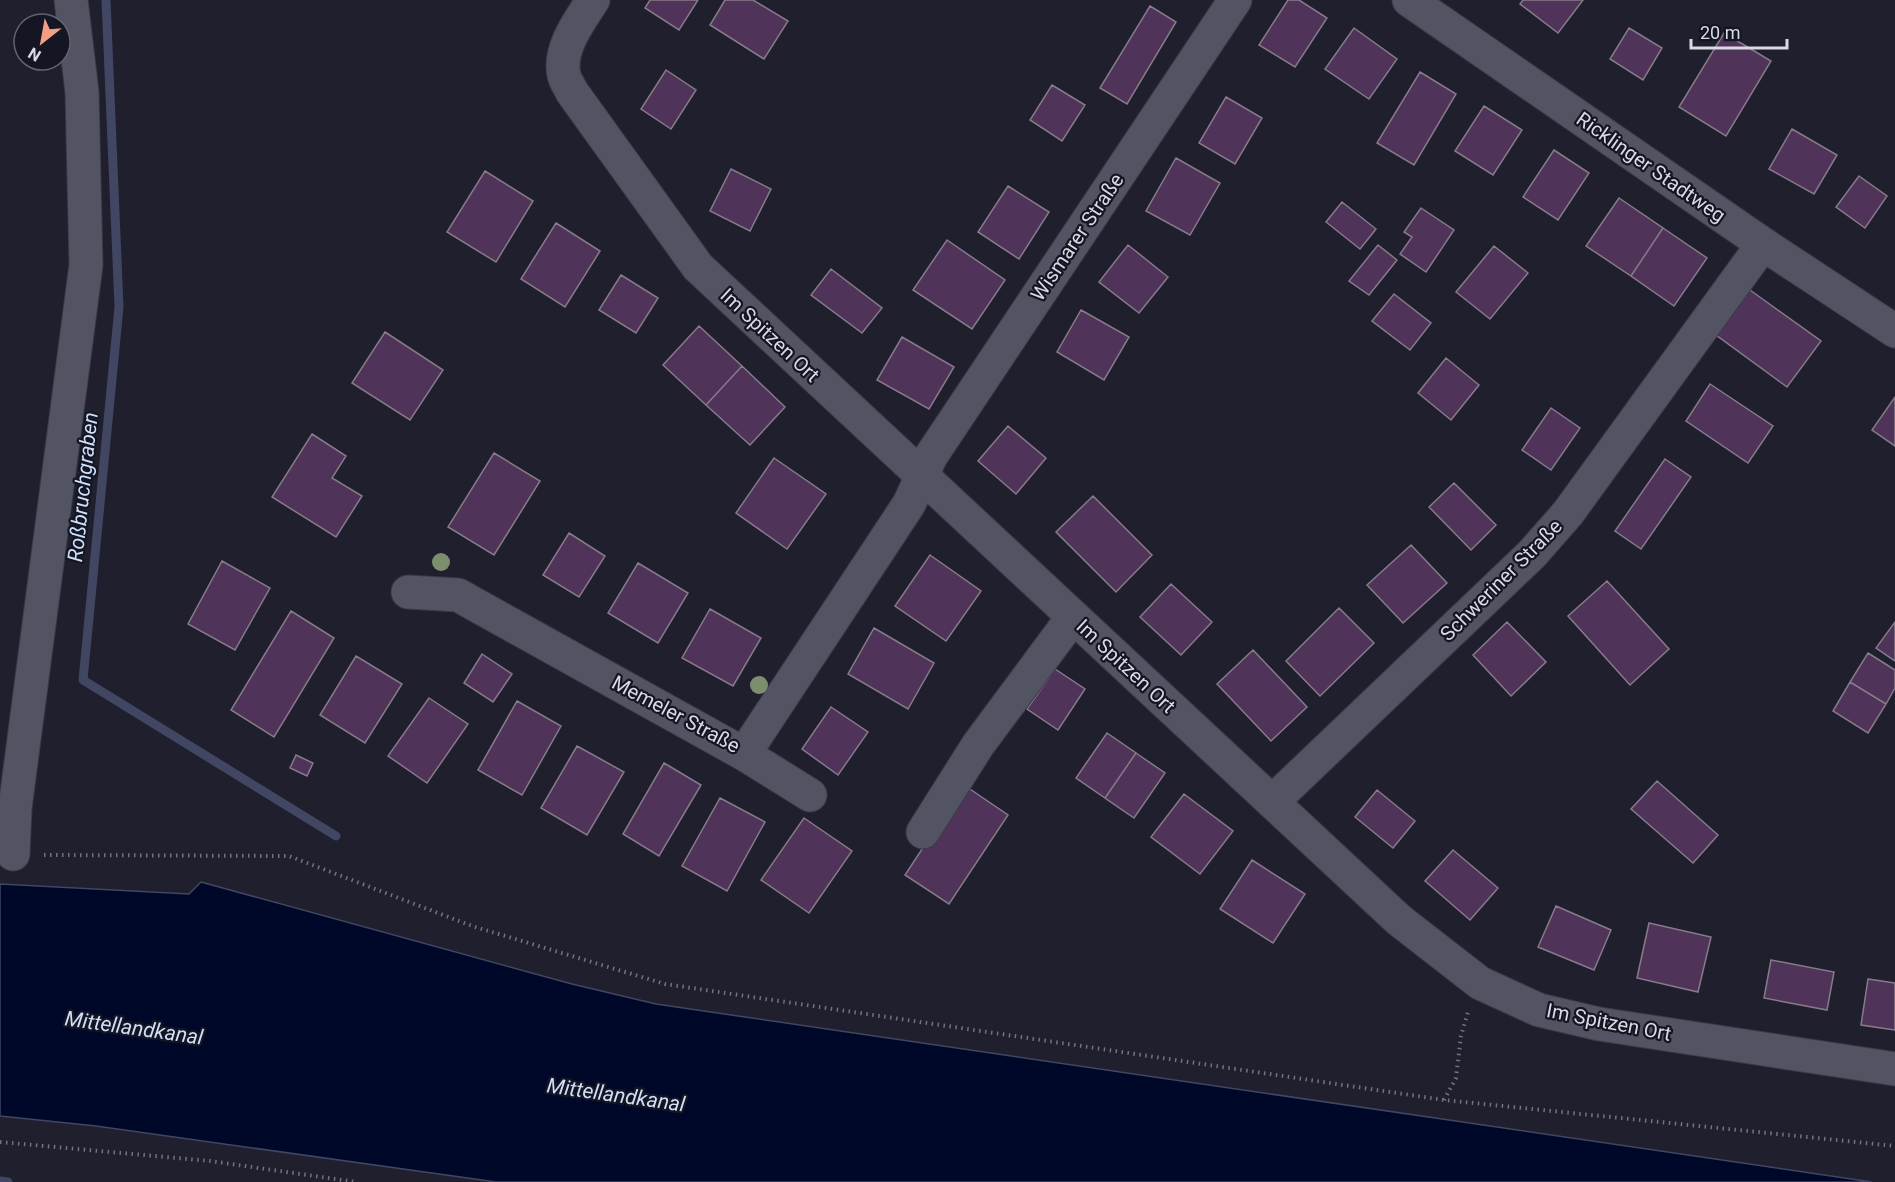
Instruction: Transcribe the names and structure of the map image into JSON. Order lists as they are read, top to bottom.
{
  "streets": {
    "street": [
      "Ricklinger Stadtweg",
      "Wismarer Straße",
      "Im Spitzen Ort",
      "Schweriner Straße",
      "Memeler Straße"
    ]
  },
  "crossings": [
    ["Ricklinger Stadtweg", "Schweriner Straße"],
    ["Wismarer Straße", "Im Spitzen Ort"],
    ["Wismarer Straße", "Memeler Straße"],
    ["Im Spitzen Ort", "Schweriner Straße"],
    ["Im Spitzen Ort", "Memeler Straße"]
  ],
  "water": ["Roßbruchgraben", "Mittellandkanal"],
  "scale_bar": "20 m",
  "north": "bottom left"
}
